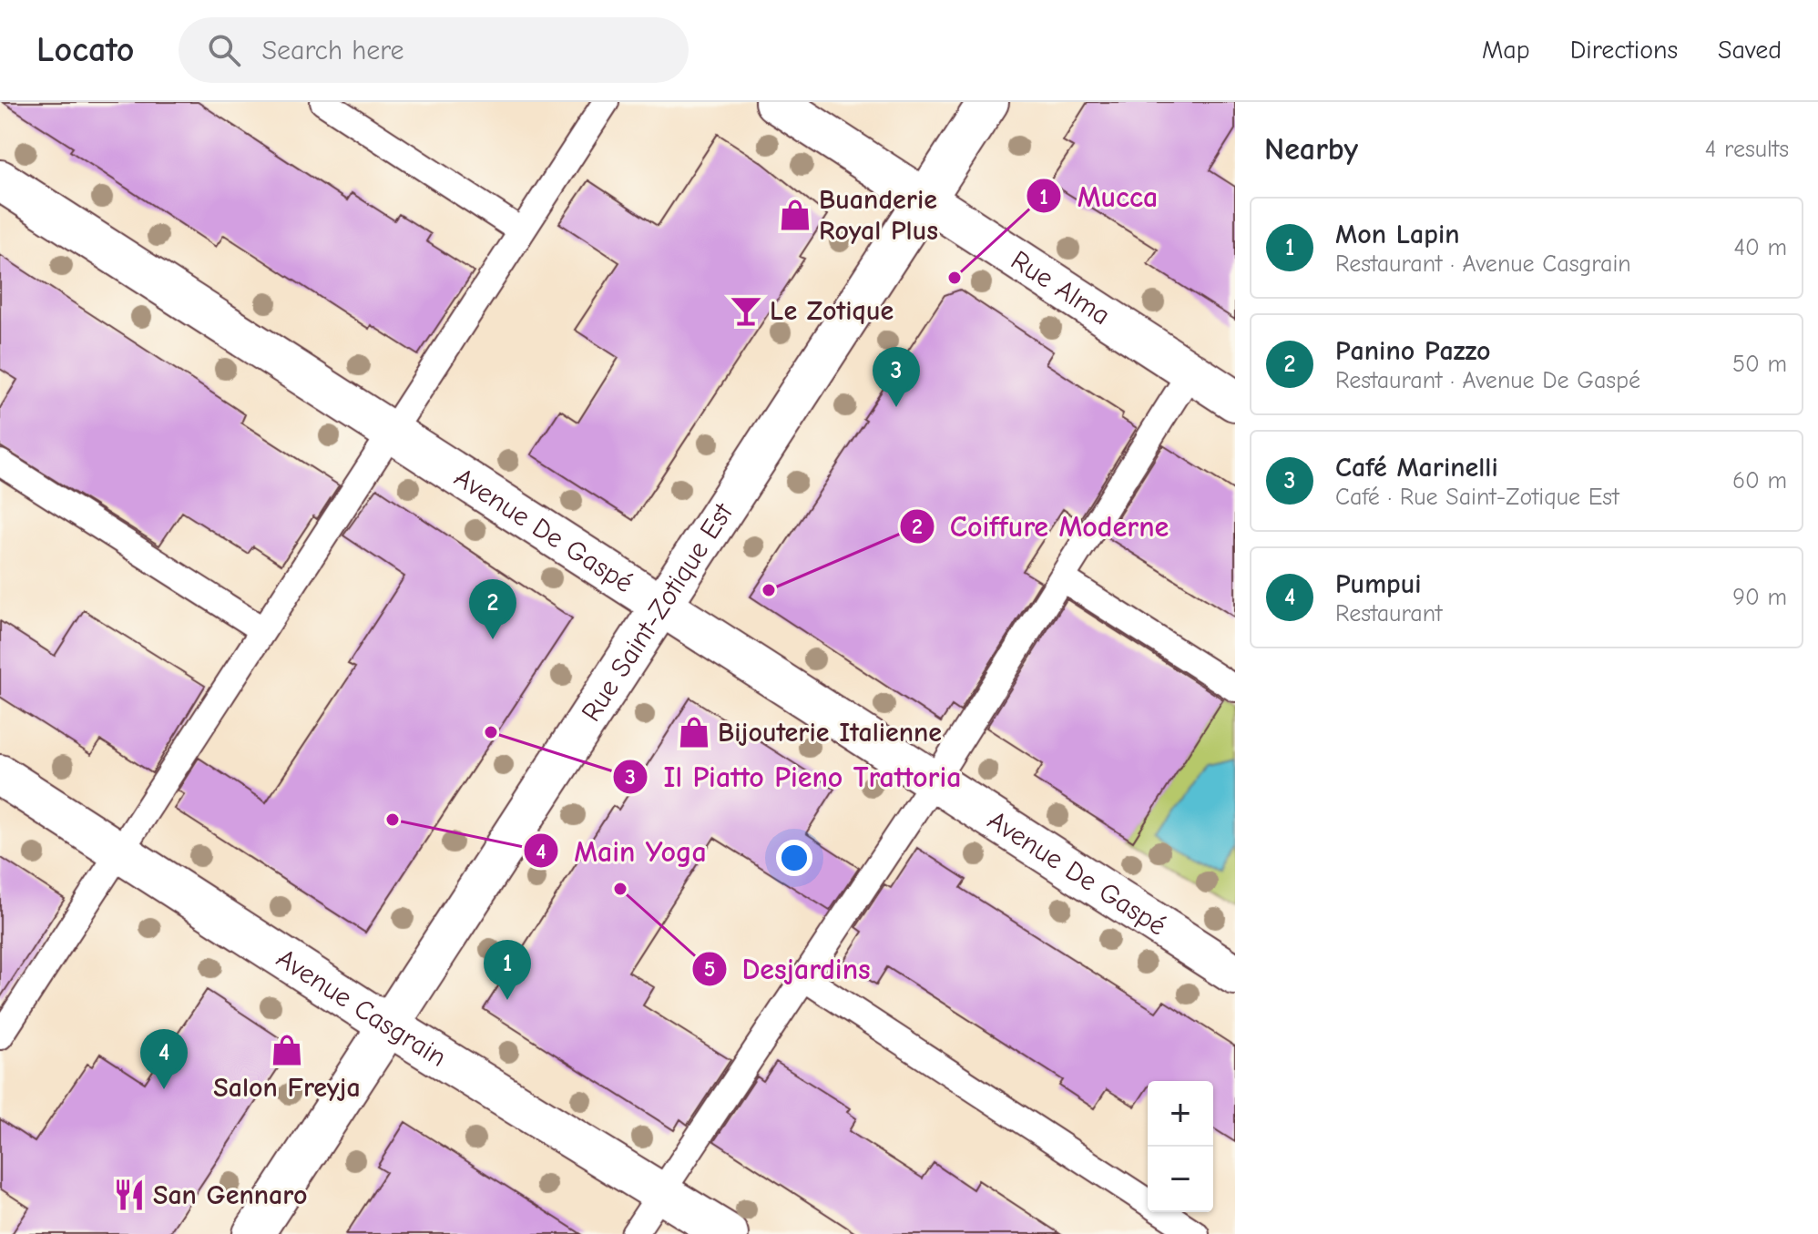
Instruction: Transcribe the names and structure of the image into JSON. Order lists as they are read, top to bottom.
{
  "streets": {
    "street": [
      "Rue Alma",
      "Avenue De Gaspé",
      "Rue Saint-Zotique Est",
      "Avenue Casgrain"
    ]
  },
  "crossings": [
    ["Rue Alma", "Rue Saint-Zotique Est"],
    ["Avenue De Gaspé", "Rue Saint-Zotique Est"],
    ["Rue Saint-Zotique Est", "Avenue Casgrain"]
  ],
  "places": {
    "shop": ["Buanderie Royal Plus", "Bijouterie Italienne", "Salon Freyja"],
    "other": [
      "Mucca",
      "Coiffure Moderne",
      "Il Piatto Pieno Trattoria",
      "Main Yoga",
      "Desjardins"
    ],
    "bar": ["Le Zotique"],
    "restaurant": ["San Gennaro"]
  },
  "page": {
    "header": "Locato",
    "search": "Search here",
    "nav": ["Map", "Directions", "Saved"],
    "heading": ["Nearby", "4 results"],
    "list": [
      {
        "mark": "1",
        "name": "Mon Lapin",
        "note": "Restaurant · Avenue Casgrain",
        "value": "40 m"
      },
      {
        "mark": "2",
        "name": "Panino Pazzo",
        "note": "Restaurant · Avenue De Gaspé",
        "value": "50 m"
      },
      {
        "mark": "3",
        "name": "Café Marinelli",
        "note": "Café · Rue Saint-Zotique Est",
        "value": "60 m"
      },
      {
        "mark": "4",
        "name": "Pumpui",
        "note": "Restaurant",
        "value": "90 m"
      }
    ],
    "pins": [
      "3",
      "2",
      "1",
      "4"
    ],
    "map_buttons": ["+", "−"]
  }
}
